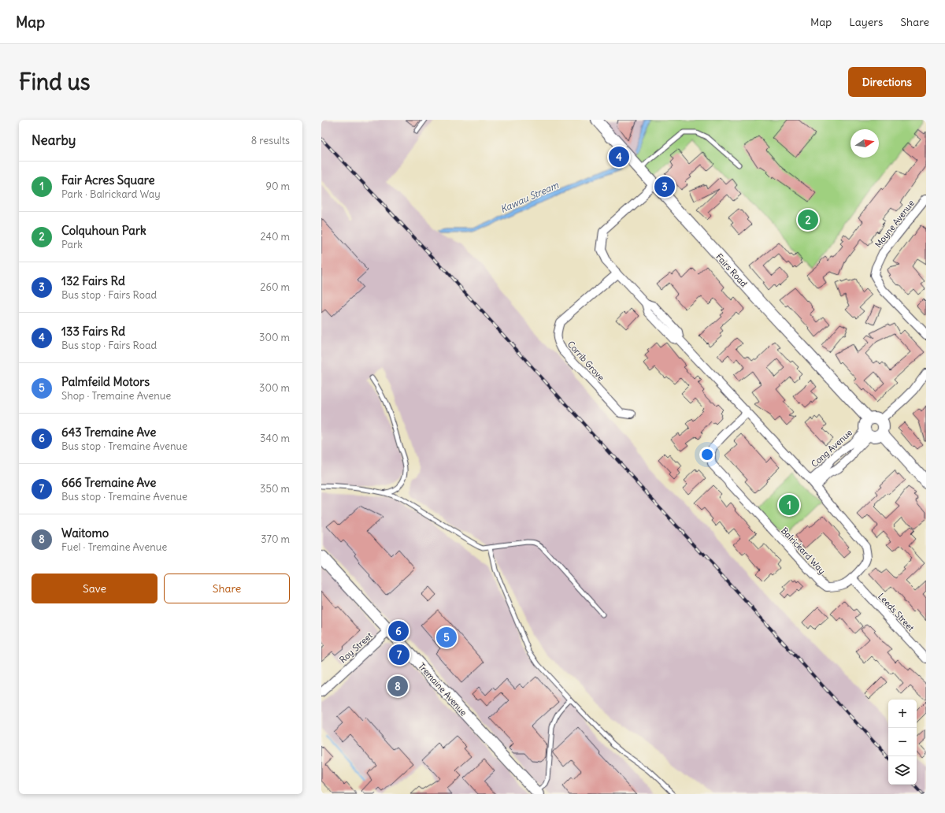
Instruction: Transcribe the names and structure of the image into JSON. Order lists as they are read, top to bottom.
{
  "streets": {
    "street": [
      "Moyne Avenue",
      "Fairs Road",
      "Corrib Grove",
      "Cong Avenue",
      "Balrickard Way",
      "Leeds Street",
      "Roy Street",
      "Tremaine Avenue"
    ]
  },
  "crossings": [
    ["Fairs Road", "Cong Avenue"],
    ["Fairs Road", "Balrickard Way"],
    ["Corrib Grove", "Balrickard Way"],
    ["Cong Avenue", "Balrickard Way"],
    ["Balrickard Way", "Leeds Street"],
    ["Roy Street", "Tremaine Avenue"]
  ],
  "water": ["Kawau Stream"],
  "north": "right",
  "page": {
    "header": "Map",
    "nav": ["Map", "Layers", "Share"],
    "buttons": [
      "Directions",
      ["Save", "Share"]
    ],
    "title": "Find us",
    "heading": ["Nearby", "8 results"],
    "pins": [
      "4",
      "3",
      "2",
      "1",
      "6",
      "5",
      "7",
      "8"
    ],
    "list": [
      {
        "mark": "1",
        "name": "Fair Acres Square",
        "note": "Park · Balrickard Way",
        "value": "90 m"
      },
      {
        "mark": "2",
        "name": "Colquhoun Park",
        "note": "Park",
        "value": "240 m"
      },
      {
        "mark": "3",
        "name": "132 Fairs Rd",
        "note": "Bus stop · Fairs Road",
        "value": "260 m"
      },
      {
        "mark": "4",
        "name": "133 Fairs Rd",
        "note": "Bus stop · Fairs Road",
        "value": "300 m"
      },
      {
        "mark": "5",
        "name": "Palmfeild Motors",
        "note": "Shop · Tremaine Avenue",
        "value": "300 m"
      },
      {
        "mark": "6",
        "name": "643 Tremaine Ave",
        "note": "Bus stop · Tremaine Avenue",
        "value": "340 m"
      },
      {
        "mark": "7",
        "name": "666 Tremaine Ave",
        "note": "Bus stop · Tremaine Avenue",
        "value": "350 m"
      },
      {
        "mark": "8",
        "name": "Waitomo",
        "note": "Fuel · Tremaine Avenue",
        "value": "370 m"
      }
    ],
    "map_buttons": ["+", "−"]
  }
}
